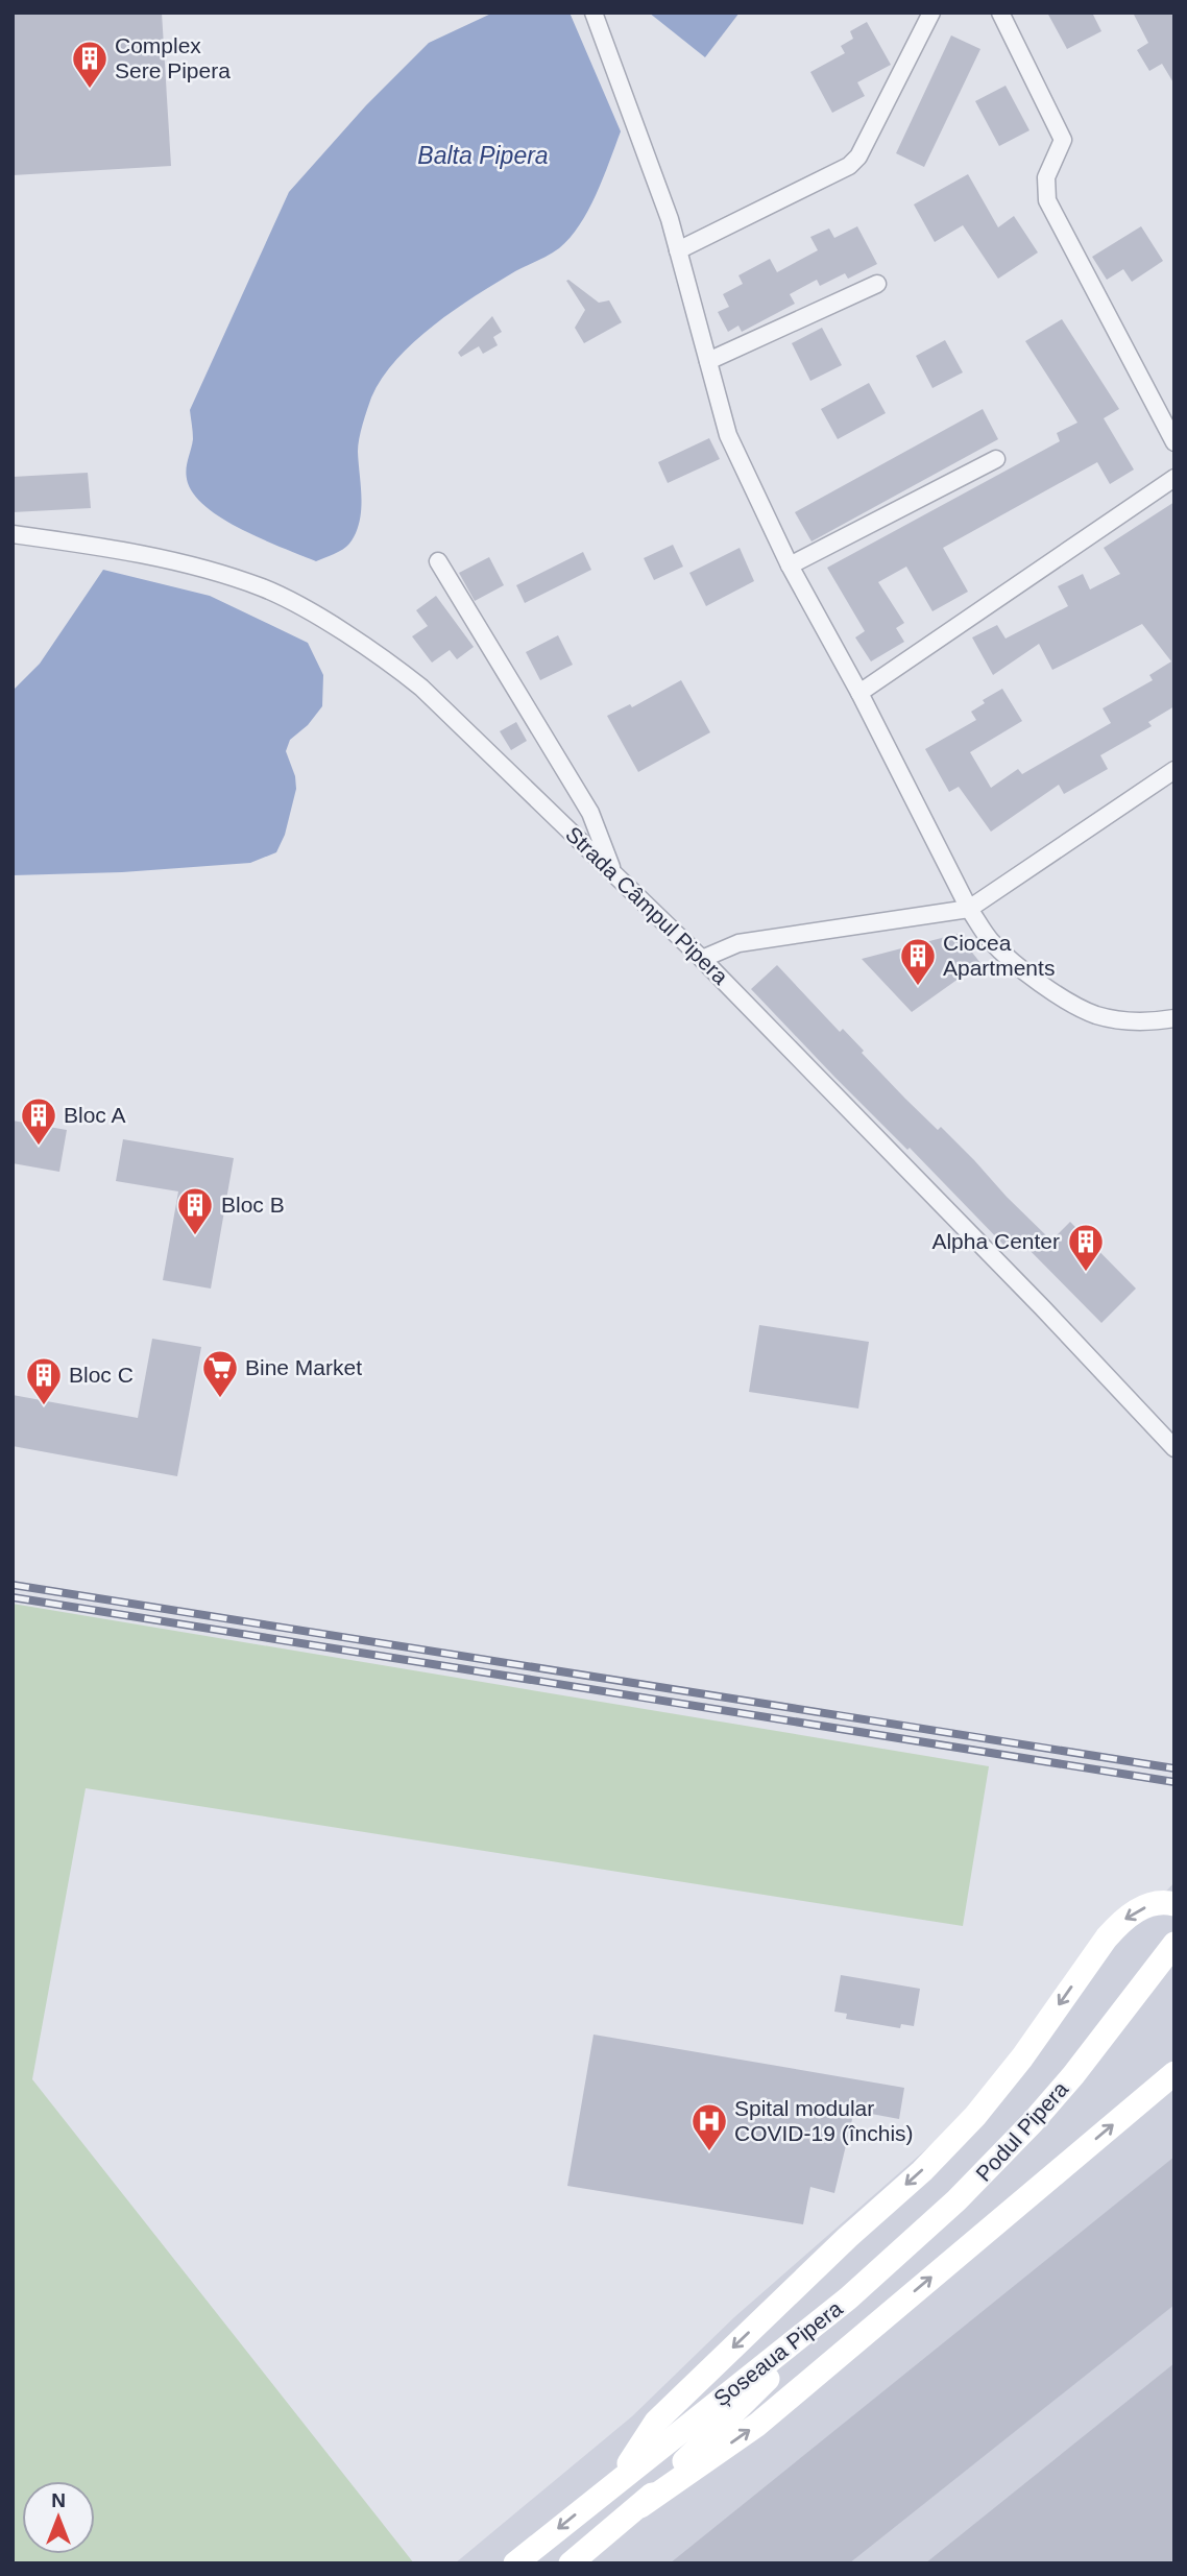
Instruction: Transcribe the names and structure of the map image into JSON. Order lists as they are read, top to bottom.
{
  "streets": {
    "main road": ["Podul Pipera", "Șoseaua Pipera"],
    "street": ["Strada Câmpul Pipera"]
  },
  "crossings": [
    ["Podul Pipera", "Șoseaua Pipera"]
  ],
  "water": ["Balta Pipera"],
  "places": {
    "building": [
      "Complex Sere Pipera",
      "Ciocea Apartments",
      "Bloc A",
      "Bloc B",
      "Alpha Center",
      "Bloc C"
    ],
    "supermarket": ["Bine Market"],
    "hospital": ["Spital modular COVID-19 (închis)"]
  },
  "north": "top"
}
